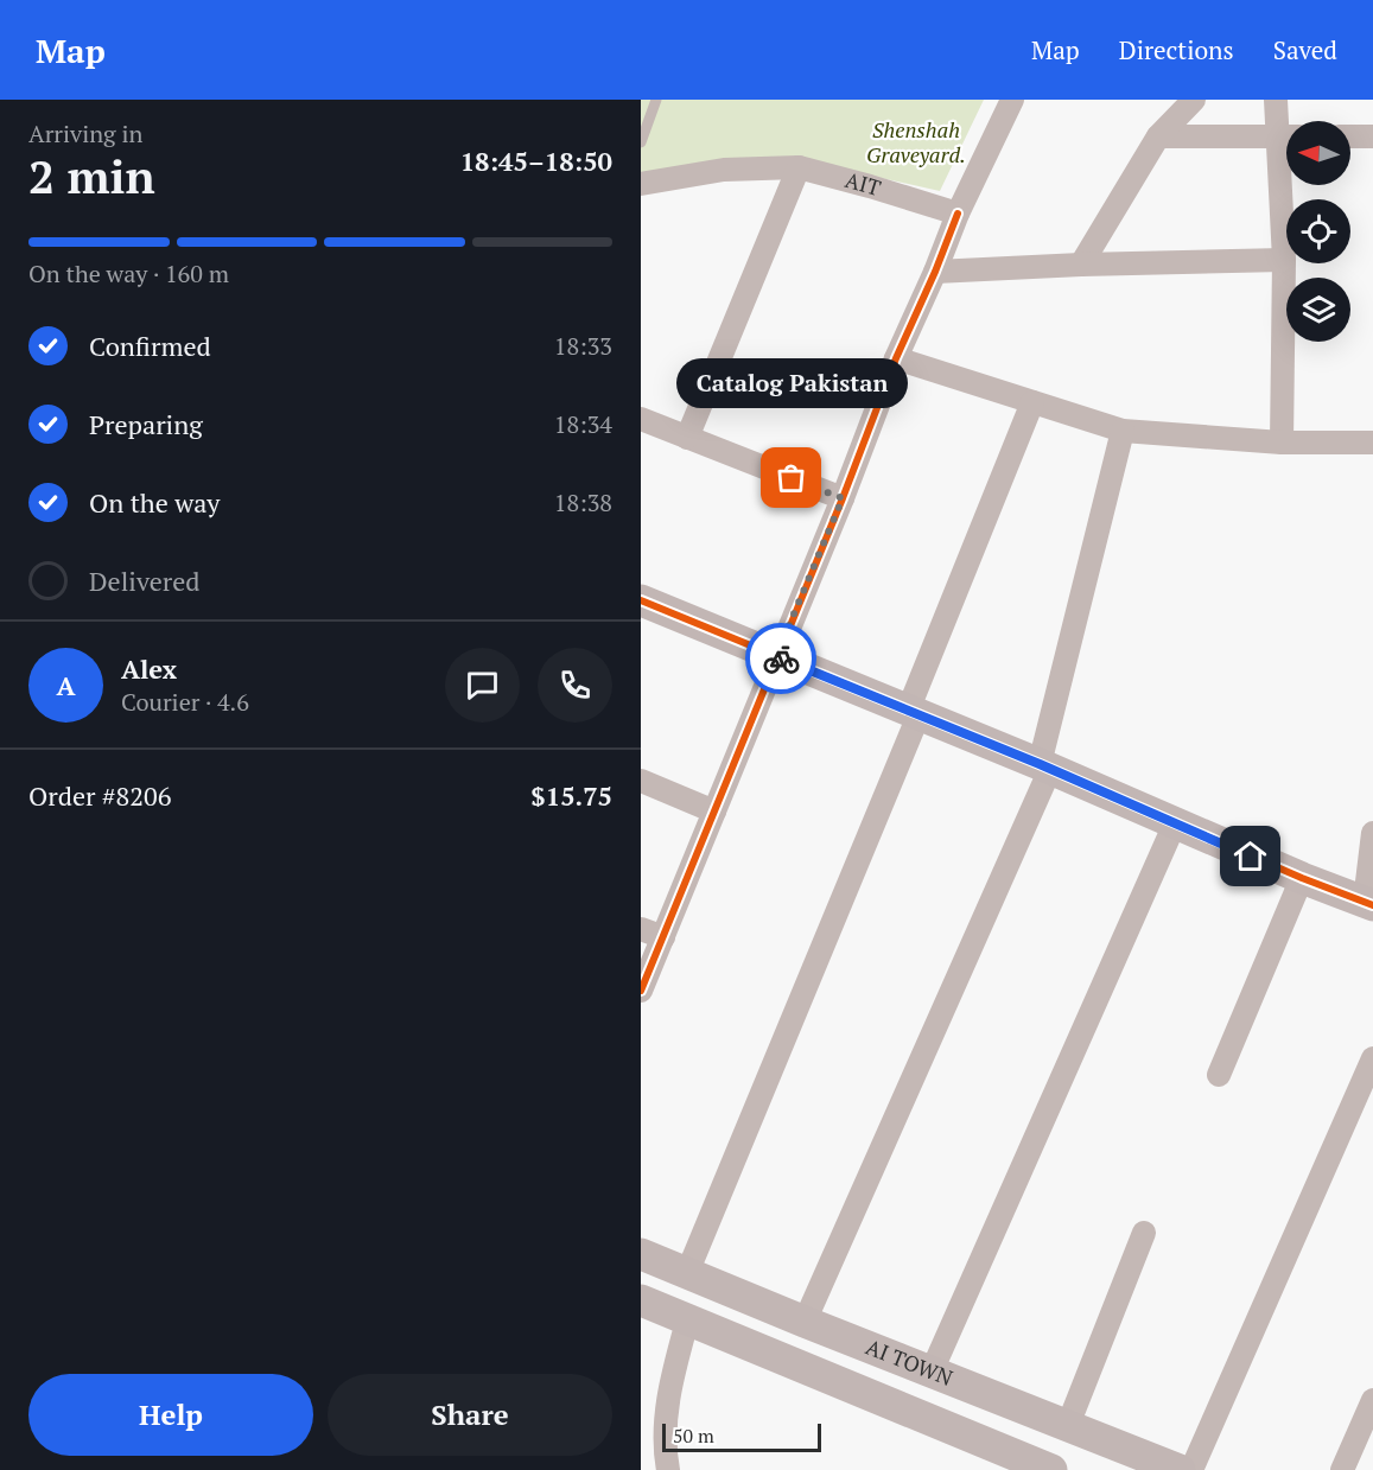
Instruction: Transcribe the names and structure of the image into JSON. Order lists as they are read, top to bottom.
{
  "streets": {
    "street": ["AIT", "AI TOWN"]
  },
  "parks": ["Shenshah Graveyard."],
  "places": ["Catalog Pakistan"],
  "scale_bar": "50 m",
  "north": "left",
  "page": {
    "header": "Map",
    "nav": ["Map", "Directions", "Saved"],
    "heading": ["2 min", "Arriving in", "18:45–18:50"],
    "panel": [
      "Alex",
      "Courier · 4.6",
      "Order #8206",
      "$15.75"
    ],
    "bar": "On the way · 160 m",
    "list": [
      ["Confirmed", "18:33"],
      ["Preparing", "18:34"],
      ["On the way", "18:38"],
      "Delivered"
    ],
    "bubble": "Catalog Pakistan",
    "round": "A",
    "buttons": ["Help", "Share"],
    "scale": "50 m"
  }
}
